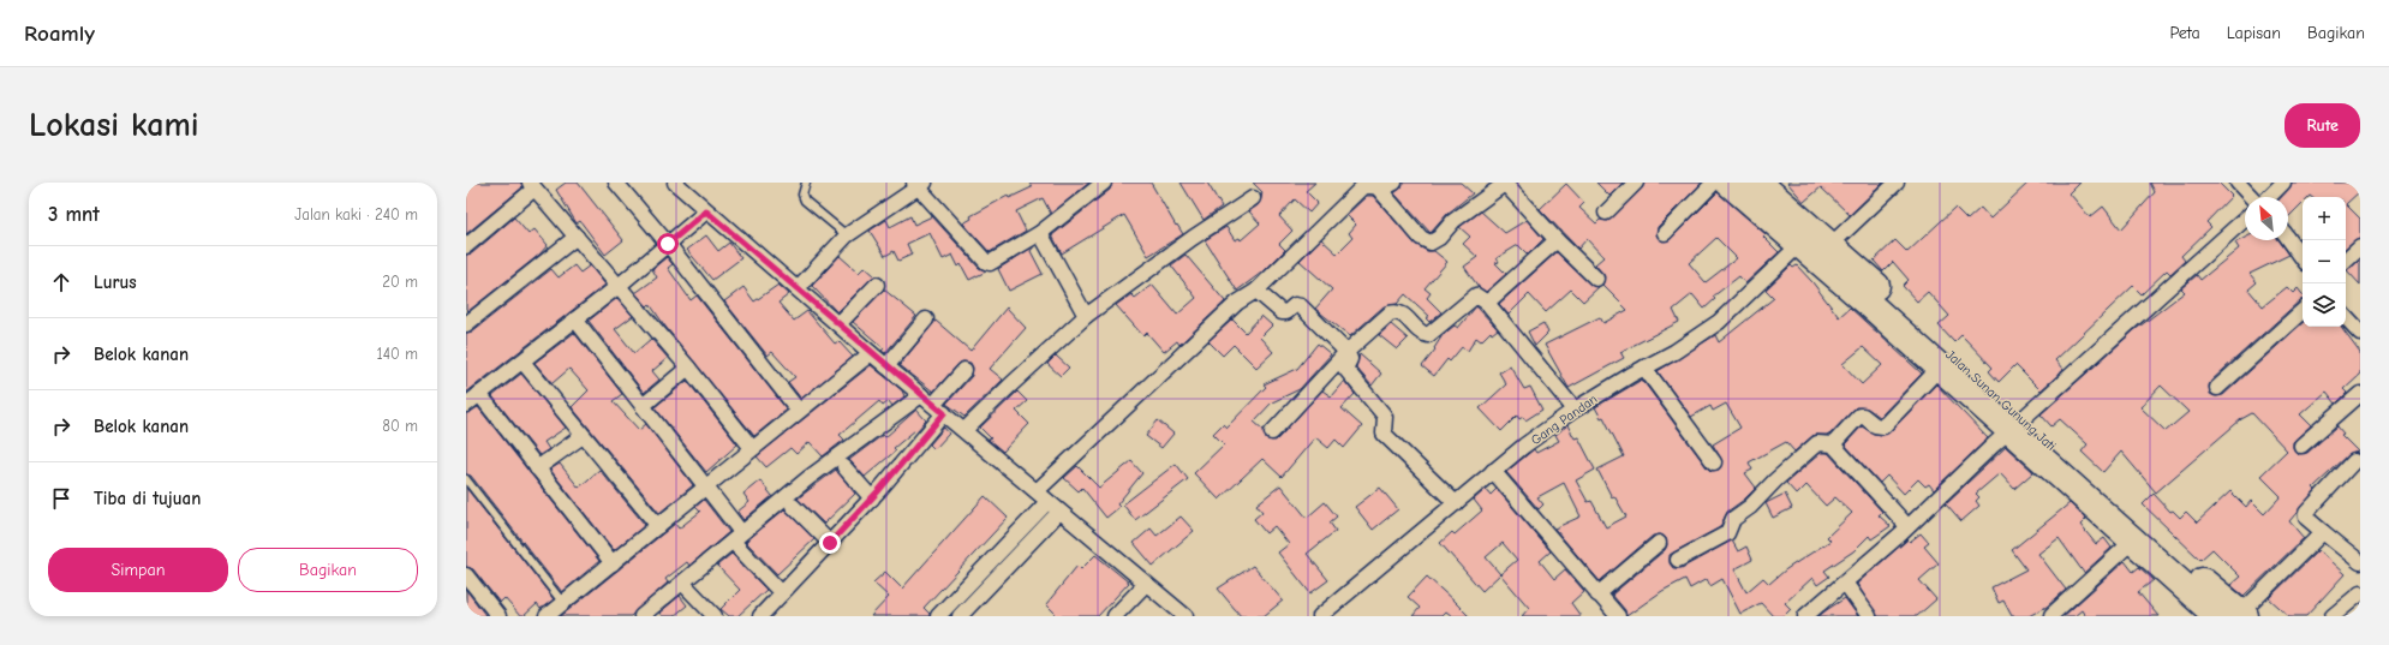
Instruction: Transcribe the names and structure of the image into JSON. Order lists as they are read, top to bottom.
{
  "streets": {
    "highway": ["Jalan Sunan Gunung Jati"],
    "street": ["Gang Pandan"]
  },
  "north": "top left",
  "page": {
    "header": "Roamly",
    "nav": ["Peta", "Lapisan", "Bagikan"],
    "buttons": [
      "Rute",
      ["Simpan", "Bagikan"]
    ],
    "title": "Lokasi kami",
    "heading": ["3 mnt", "Jalan kaki · 240 m"],
    "map_buttons": ["+", "−"],
    "list": [
      ["Lurus", "20 m"],
      ["Belok kanan", "140 m"],
      ["Belok kanan", "80 m"],
      "Tiba di tujuan"
    ]
  }
}
